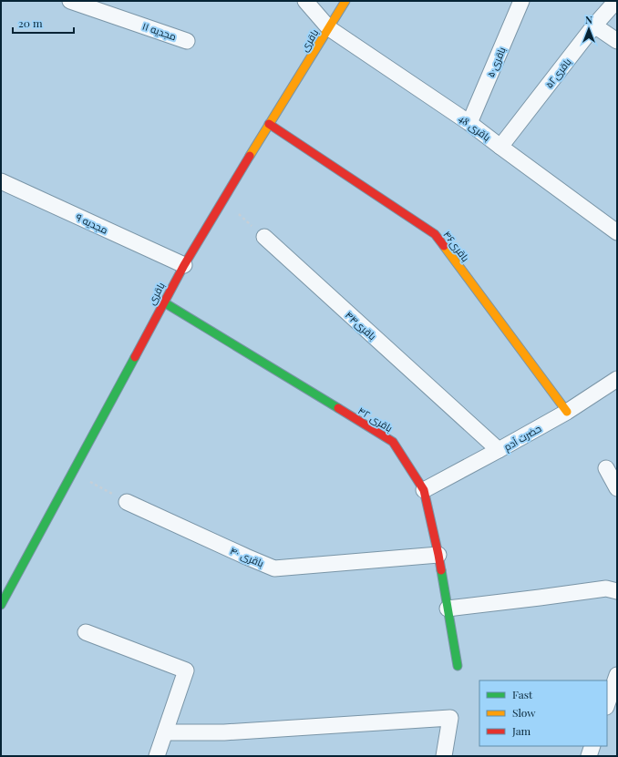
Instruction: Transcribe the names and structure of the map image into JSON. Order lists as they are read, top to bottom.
{
  "streets": {
    "street": [
      "مجدیه ۱۱",
      "باقری",
      "باقری۵۰",
      "باقری۵۲",
      "باقری 48",
      "مجدیه ۹",
      "باقری۴۶",
      "باقری۴۴",
      "باقری ۴۲",
      "حضرت آدم",
      "باقری ۴۰"
    ]
  },
  "crossings": [
    ["باقری", "باقری 48"],
    ["باقری", "مجدیه ۹"],
    ["باقری", "باقری۴۶"],
    ["باقری", "باقری ۴۲"],
    ["باقری۵۰", "باقری 48"],
    ["باقری۵۲", "باقری 48"],
    ["باقری۴۶", "حضرت آدم"],
    ["باقری۴۴", "حضرت آدم"],
    ["باقری ۴۲", "حضرت آدم"],
    ["باقری ۴۲", "باقری ۴۰"]
  ],
  "legend": ["Fast", "Slow", "Jam"],
  "scale_bar": "20 m",
  "north": "top"
}
